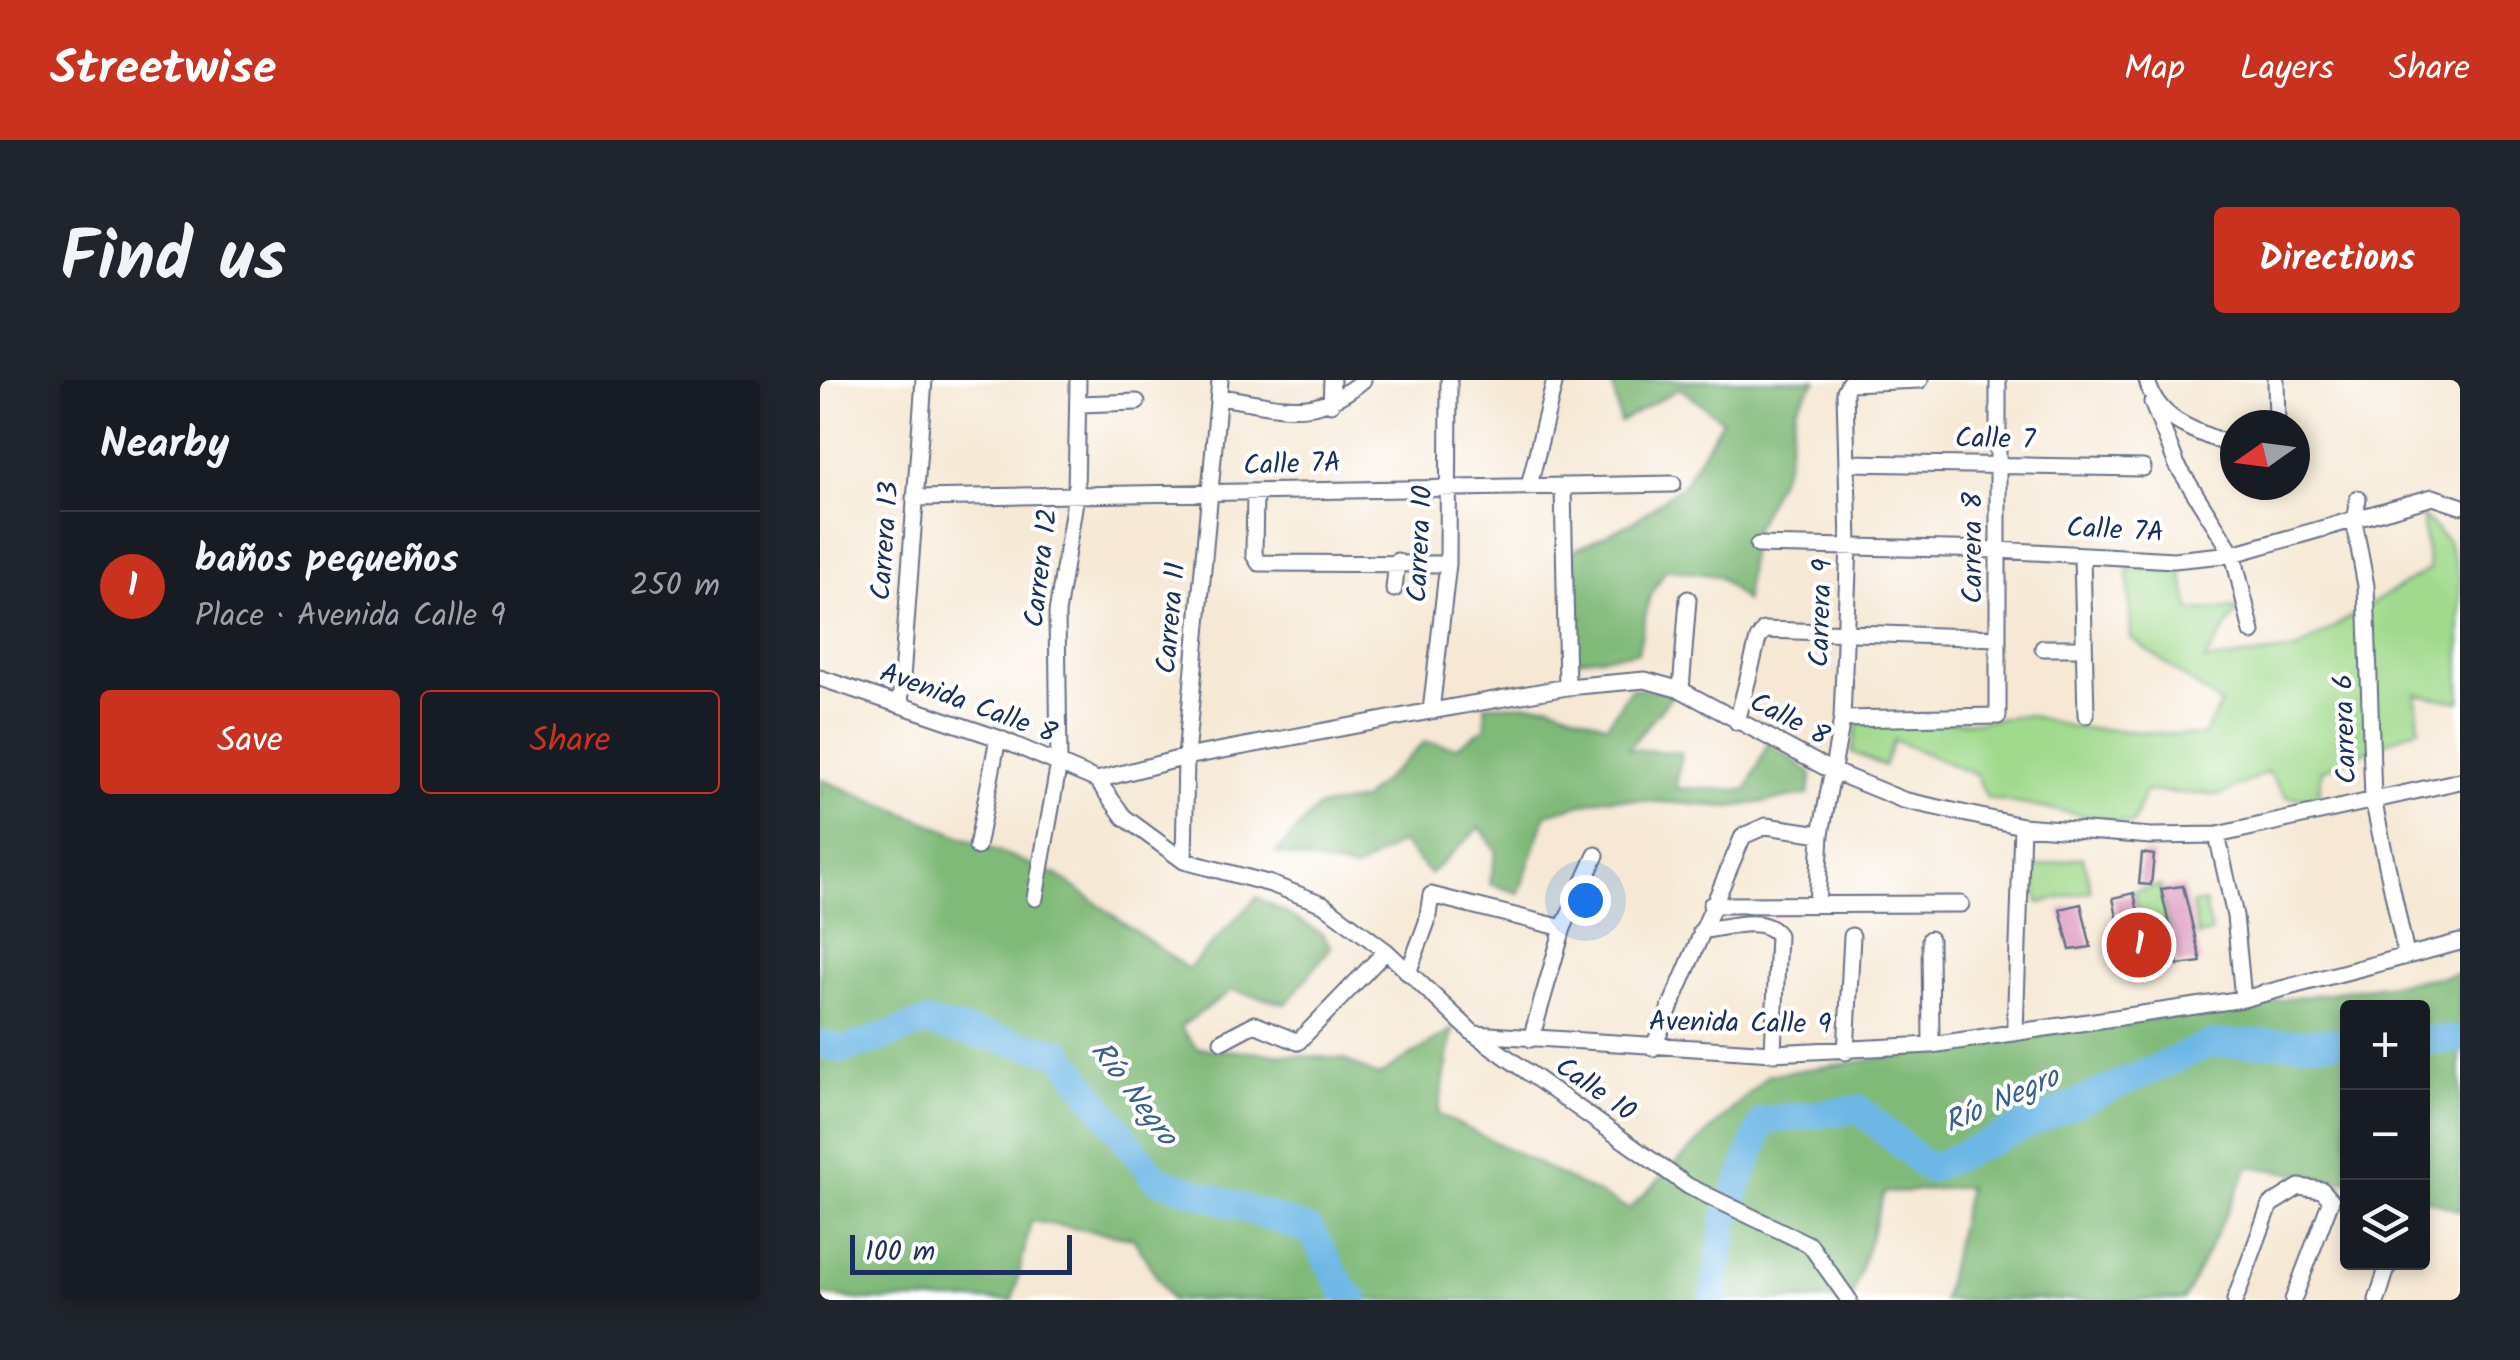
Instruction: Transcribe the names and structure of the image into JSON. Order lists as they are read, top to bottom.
{
  "streets": {
    "street": [
      "Calle 7",
      "Calle 7A",
      "Carrera 13",
      "Carrera 10",
      "Carrera 8",
      "Carrera 12",
      "Carrera 9",
      "Carrera 11",
      "Avenida Calle 8",
      "Calle 8",
      "Carrera 6",
      "Avenida Calle 9",
      "Calle 10"
    ]
  },
  "crossings": [
    ["Calle 7", "Carrera 8"],
    ["Calle 7", "Carrera 9"],
    ["Calle 7A", "Carrera 13"],
    ["Calle 7A", "Carrera 10"],
    ["Calle 7A", "Carrera 8"],
    ["Calle 7A", "Carrera 12"],
    ["Calle 7A", "Carrera 9"],
    ["Calle 7A", "Carrera 11"],
    ["Calle 7A", "Carrera 6"],
    ["Carrera 13", "Avenida Calle 8"],
    ["Carrera 10", "Calle 8"],
    ["Carrera 8", "Carrera 9"],
    ["Carrera 12", "Avenida Calle 8"],
    ["Carrera 9", "Calle 8"],
    ["Carrera 11", "Calle 8"],
    ["Avenida Calle 8", "Calle 8"],
    ["Calle 8", "Carrera 6"],
    ["Carrera 6", "Avenida Calle 9"],
    ["Avenida Calle 9", "Calle 10"]
  ],
  "water": ["Río Negro"],
  "scale_bar": "100 m",
  "north": "left",
  "page": {
    "header": "Streetwise",
    "nav": ["Map", "Layers", "Share"],
    "title": "Find us",
    "buttons": [
      "Directions",
      ["Save", "Share"]
    ],
    "heading": "Nearby",
    "list": [
      {
        "mark": "1",
        "name": "baños pequeños",
        "note": "Place · Avenida Calle 9",
        "value": "250 m"
      }
    ],
    "pins": "1",
    "map_buttons": ["+", "−"],
    "scale": "100 m"
  }
}
